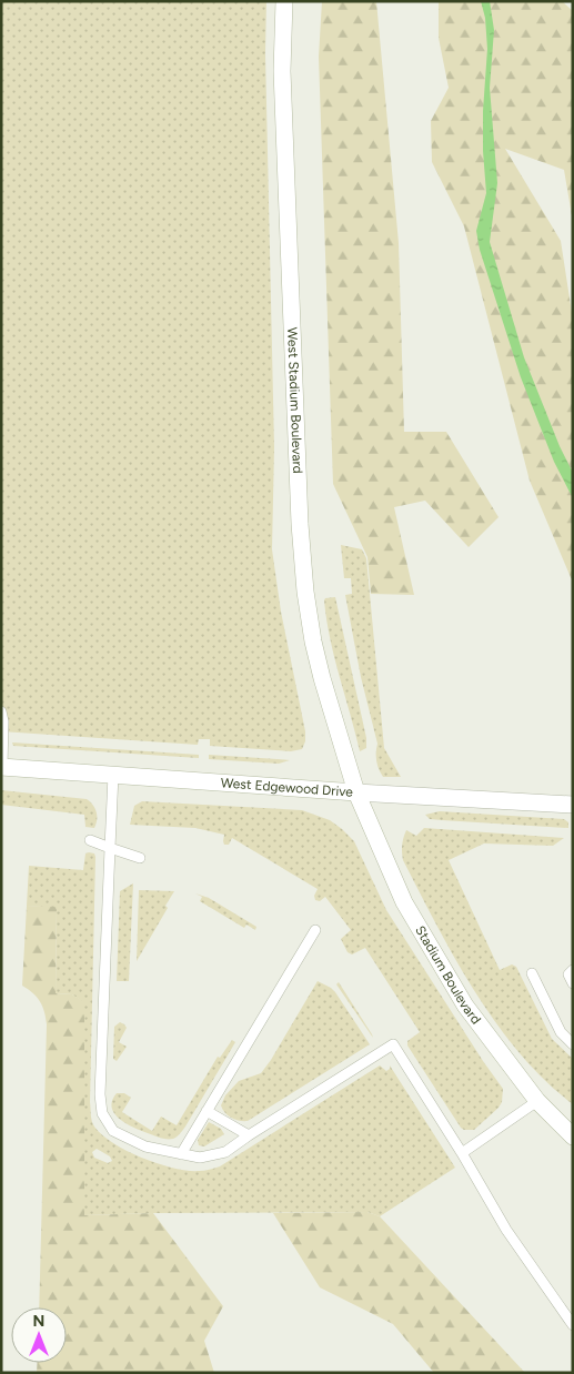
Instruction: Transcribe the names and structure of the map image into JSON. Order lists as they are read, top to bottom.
{
  "streets": {
    "main road": ["West Stadium Boulevard", "West Edgewood Drive", "Stadium Boulevard"]
  },
  "crossings": [
    ["West Stadium Boulevard", "West Edgewood Drive"],
    ["West Stadium Boulevard", "Stadium Boulevard"],
    ["West Edgewood Drive", "Stadium Boulevard"]
  ],
  "north": "top"
}
